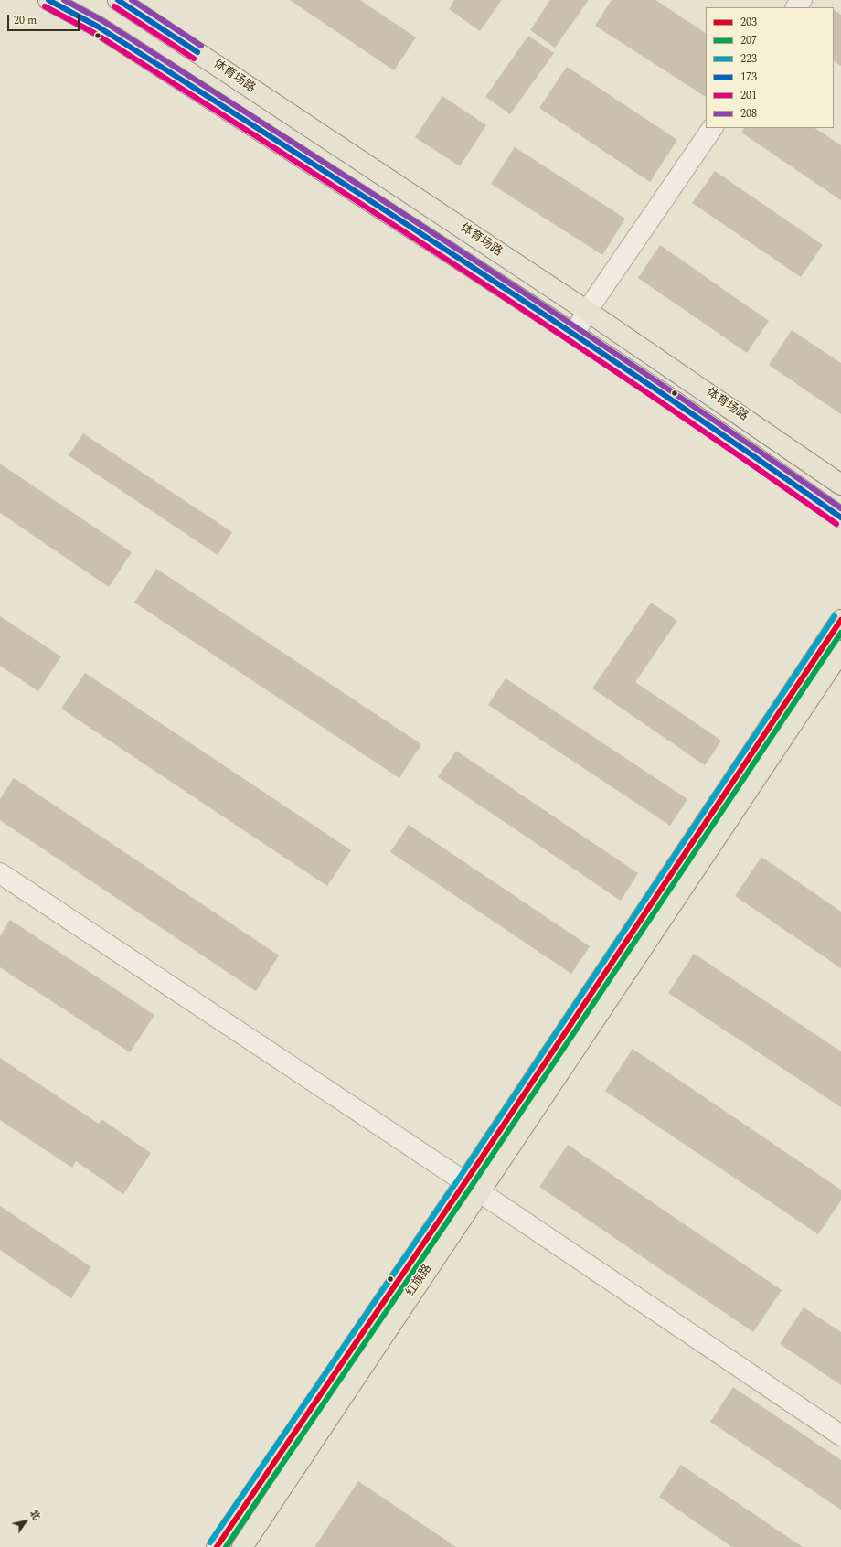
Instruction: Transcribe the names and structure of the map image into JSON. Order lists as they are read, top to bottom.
{
  "streets": {
    "main road": ["体育场路", "红旗路"]
  },
  "lines": [
    "transit line 173",
    "transit line 208",
    "transit line 201",
    "transit line 223",
    "transit line 203",
    "transit line 207"
  ],
  "legend": [
    "203",
    "207",
    "223",
    "173",
    "201",
    "208"
  ],
  "scale_bar": "20 m",
  "north": "top right"
}
